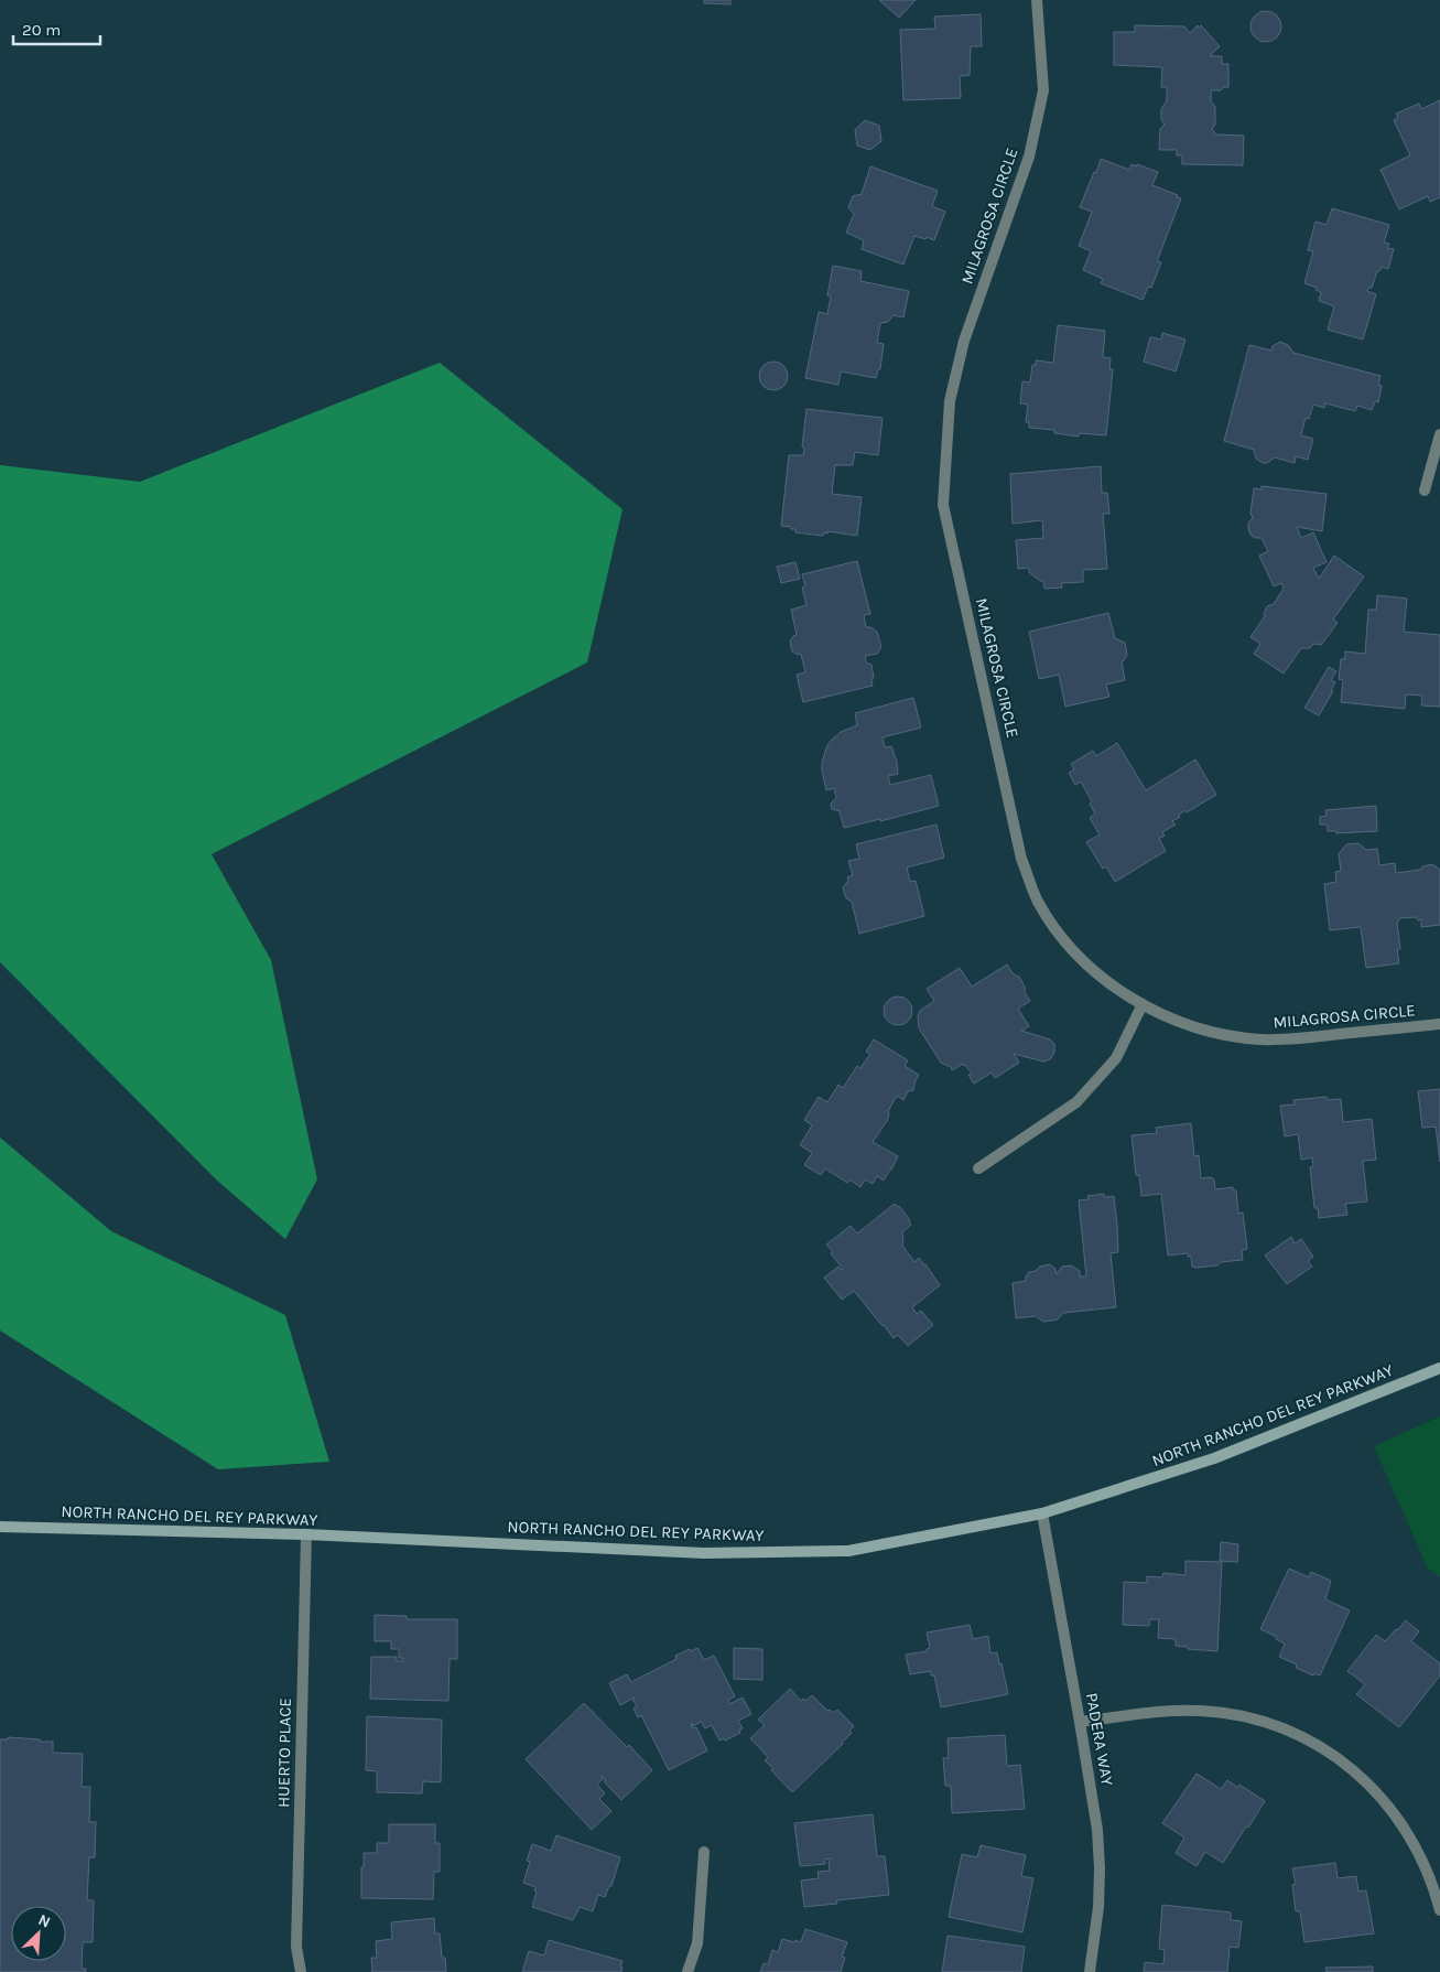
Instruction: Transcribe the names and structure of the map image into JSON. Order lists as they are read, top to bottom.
{
  "streets": {
    "street": [
      "MILAGROSA CIRCLE",
      "NORTH RANCHO DEL REY PARKWAY",
      "PADERA WAY",
      "HUERTO PLACE"
    ]
  },
  "crossings": [
    ["NORTH RANCHO DEL REY PARKWAY", "PADERA WAY"],
    ["NORTH RANCHO DEL REY PARKWAY", "HUERTO PLACE"]
  ],
  "scale_bar": "20 m",
  "north": "top right"
}
